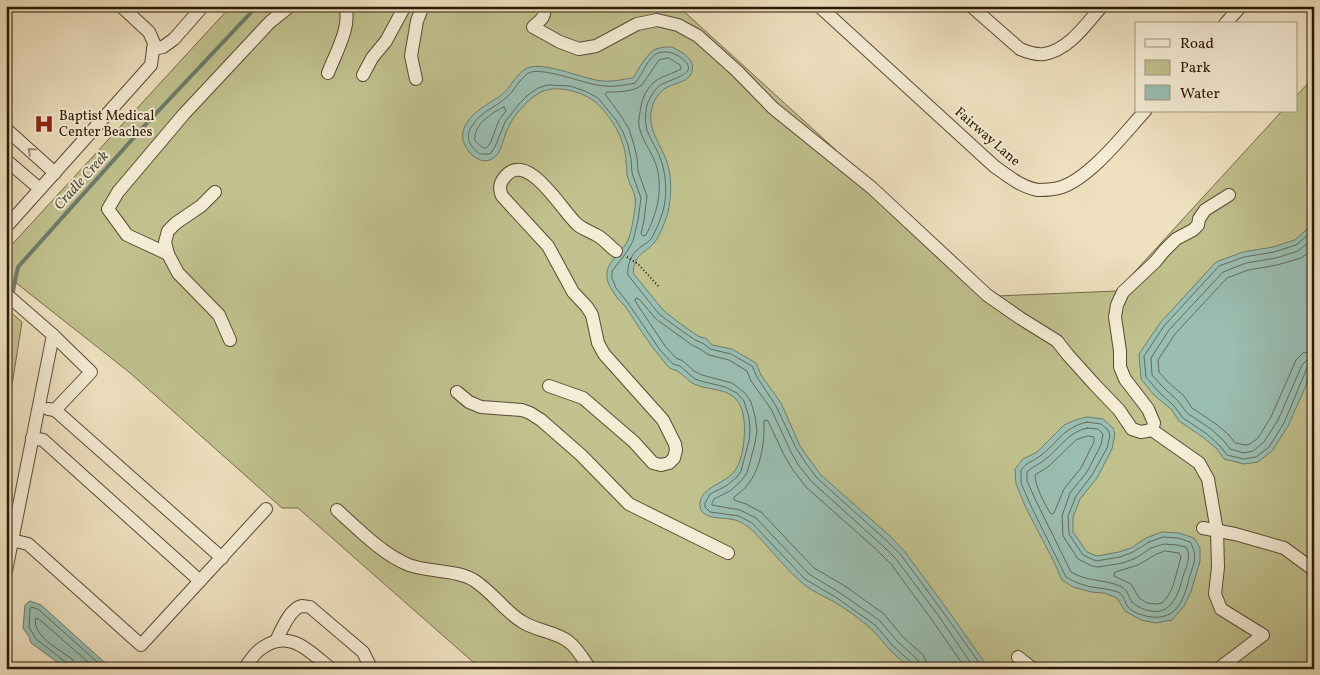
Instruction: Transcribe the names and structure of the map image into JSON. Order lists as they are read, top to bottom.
{
  "streets": {
    "street": ["Fairway Lane"]
  },
  "water": ["Cradle Creek"],
  "places": {
    "hospital": ["Baptist Medical Center Beaches"]
  },
  "legend": ["Road", "Park", "Water"]
}
